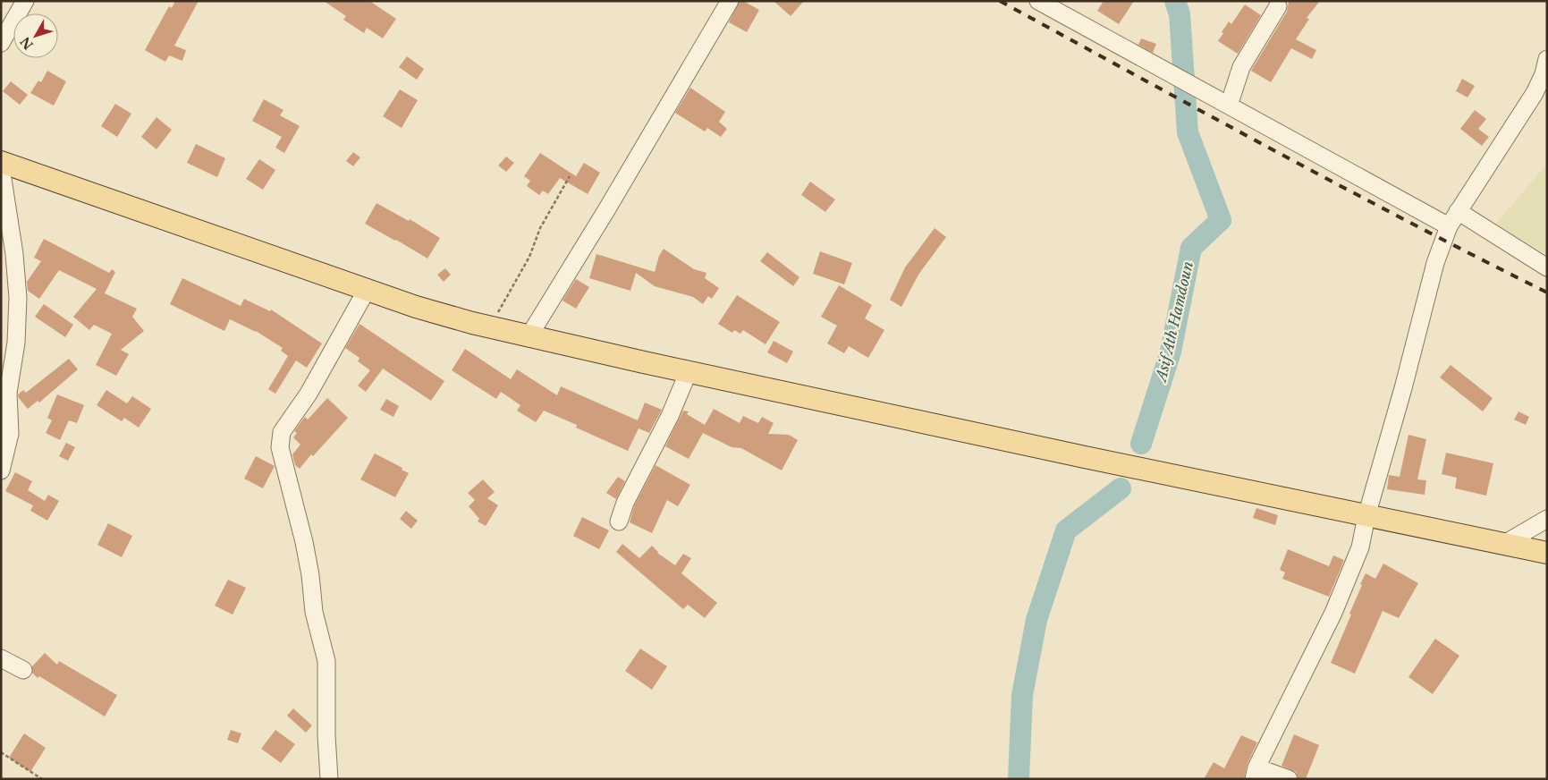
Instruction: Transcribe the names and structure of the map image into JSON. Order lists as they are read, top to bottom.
{
  "water": ["Asif Ath Hamdoun"],
  "north": "bottom left"
}
